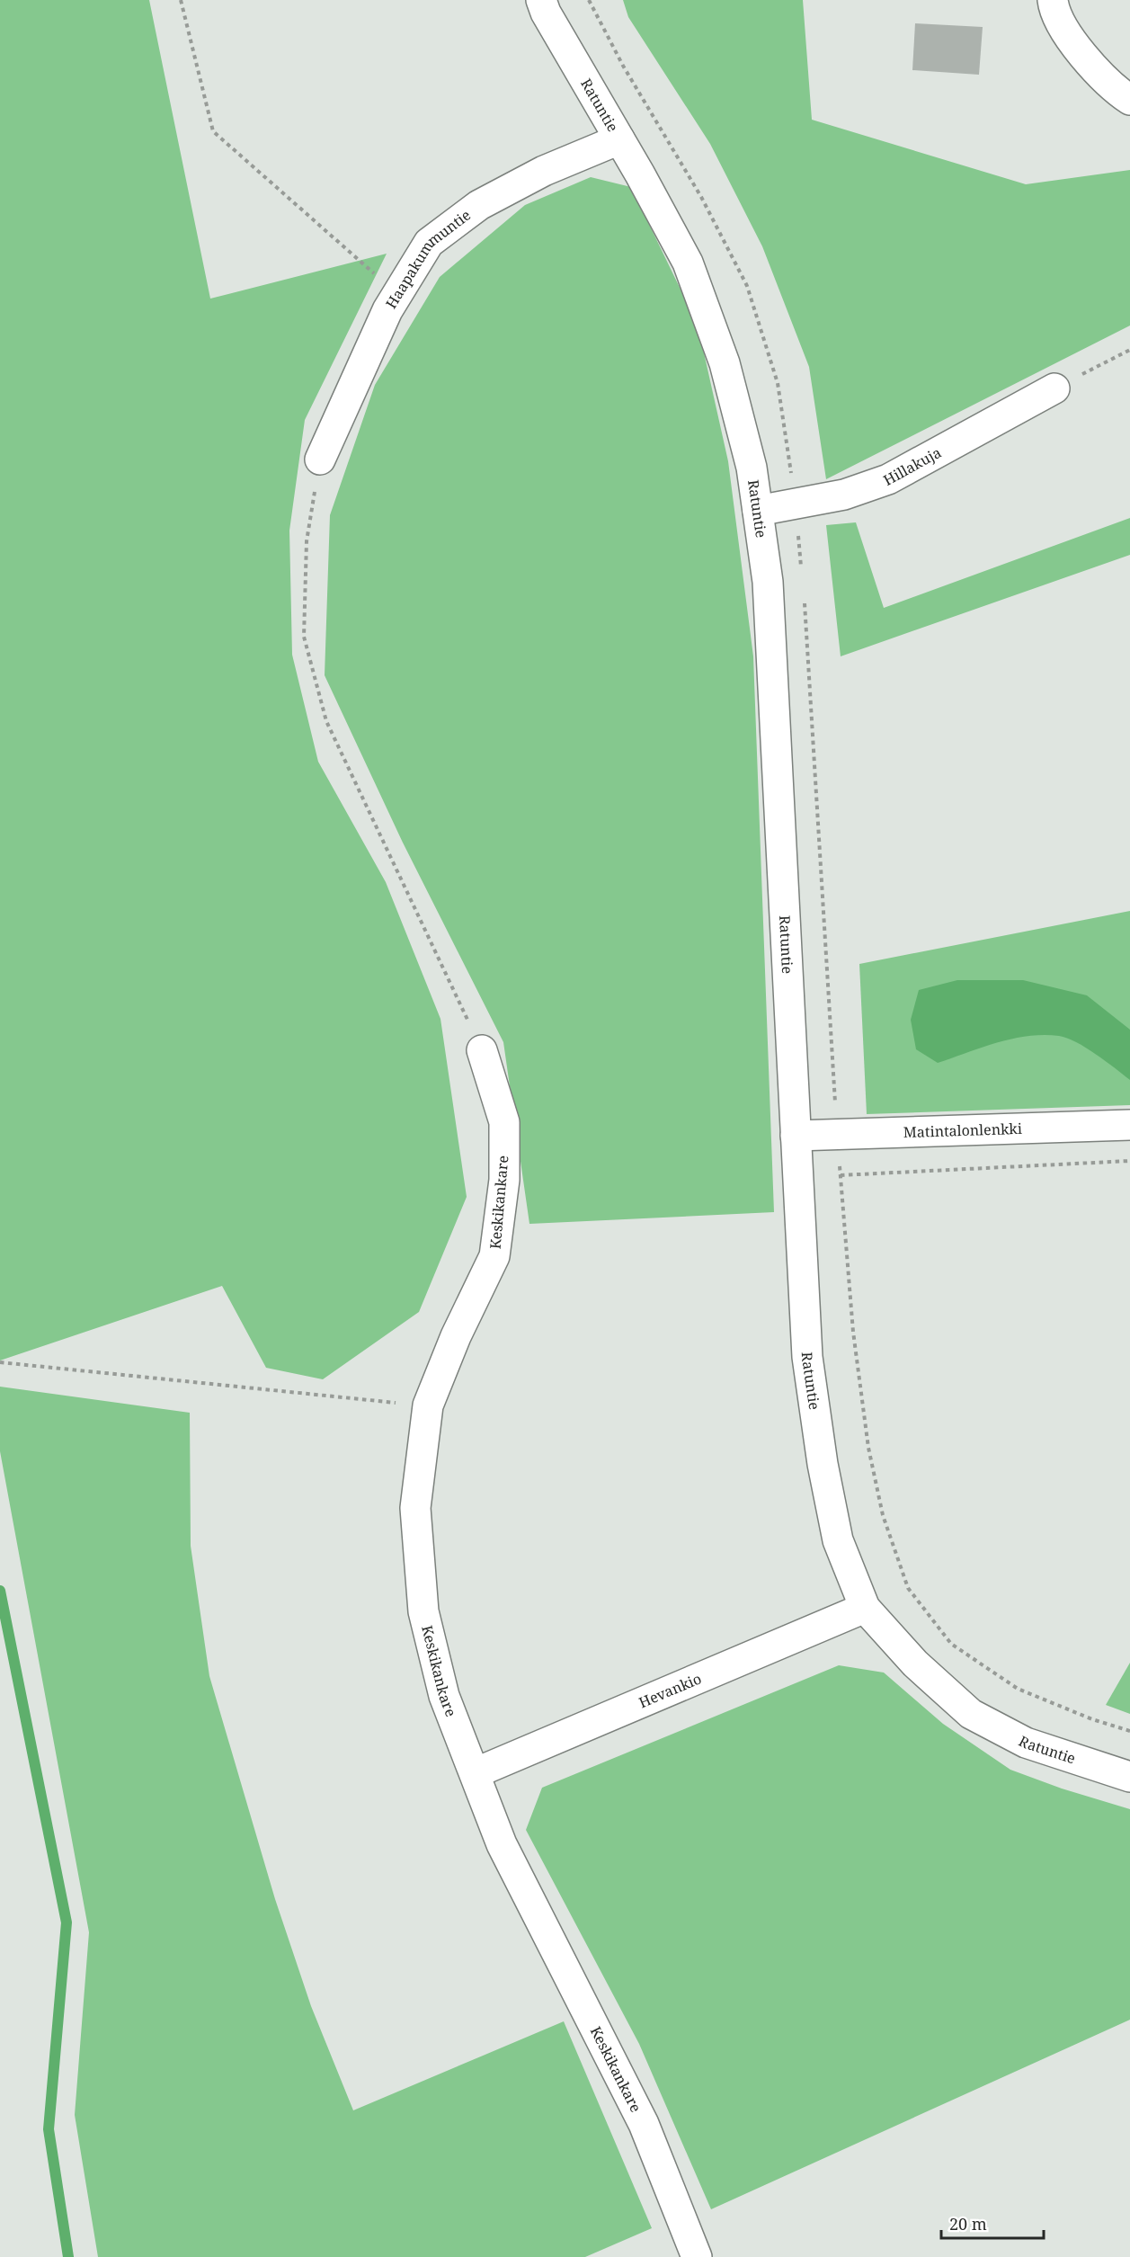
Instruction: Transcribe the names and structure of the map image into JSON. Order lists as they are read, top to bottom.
{
  "streets": {
    "street": [
      "Ratuntie",
      "Haapakummuntie",
      "Hillakuja",
      "Matintalonlenkki",
      "Keskikankare",
      "Hevankio"
    ]
  },
  "crossings": [
    ["Ratuntie", "Haapakummuntie"],
    ["Ratuntie", "Hillakuja"],
    ["Ratuntie", "Matintalonlenkki"],
    ["Ratuntie", "Hevankio"],
    ["Keskikankare", "Hevankio"]
  ],
  "scale_bar": "20 m"
}
